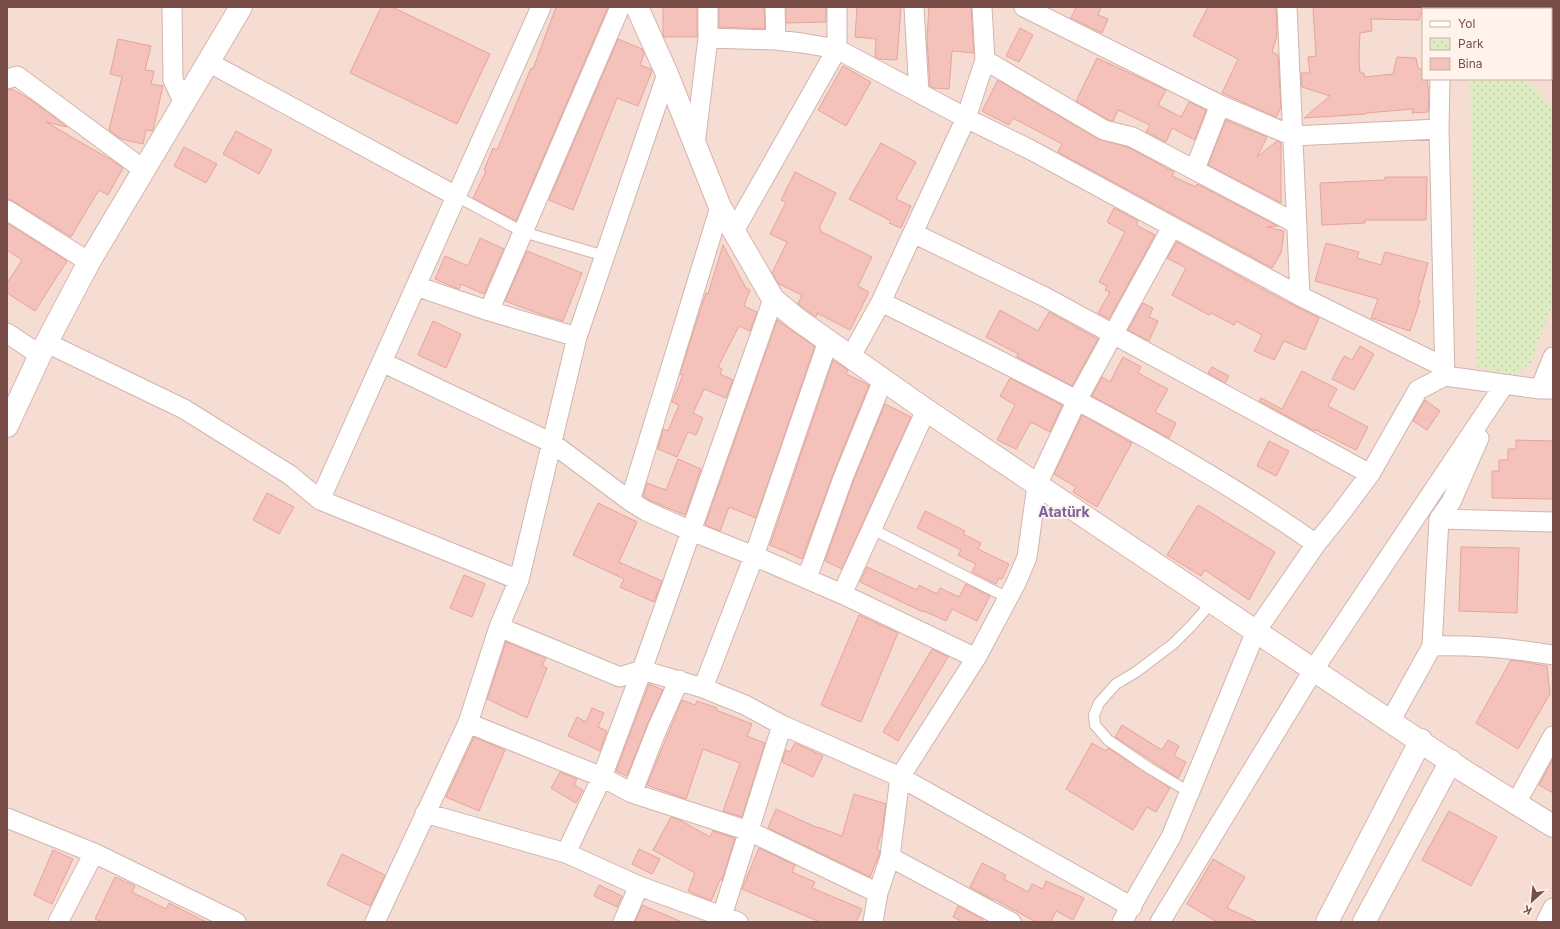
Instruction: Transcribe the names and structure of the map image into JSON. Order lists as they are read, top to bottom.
{
  "districts": ["Atatürk"],
  "legend": ["Yol", "Park", "Bina"],
  "north": "bottom left"
}
